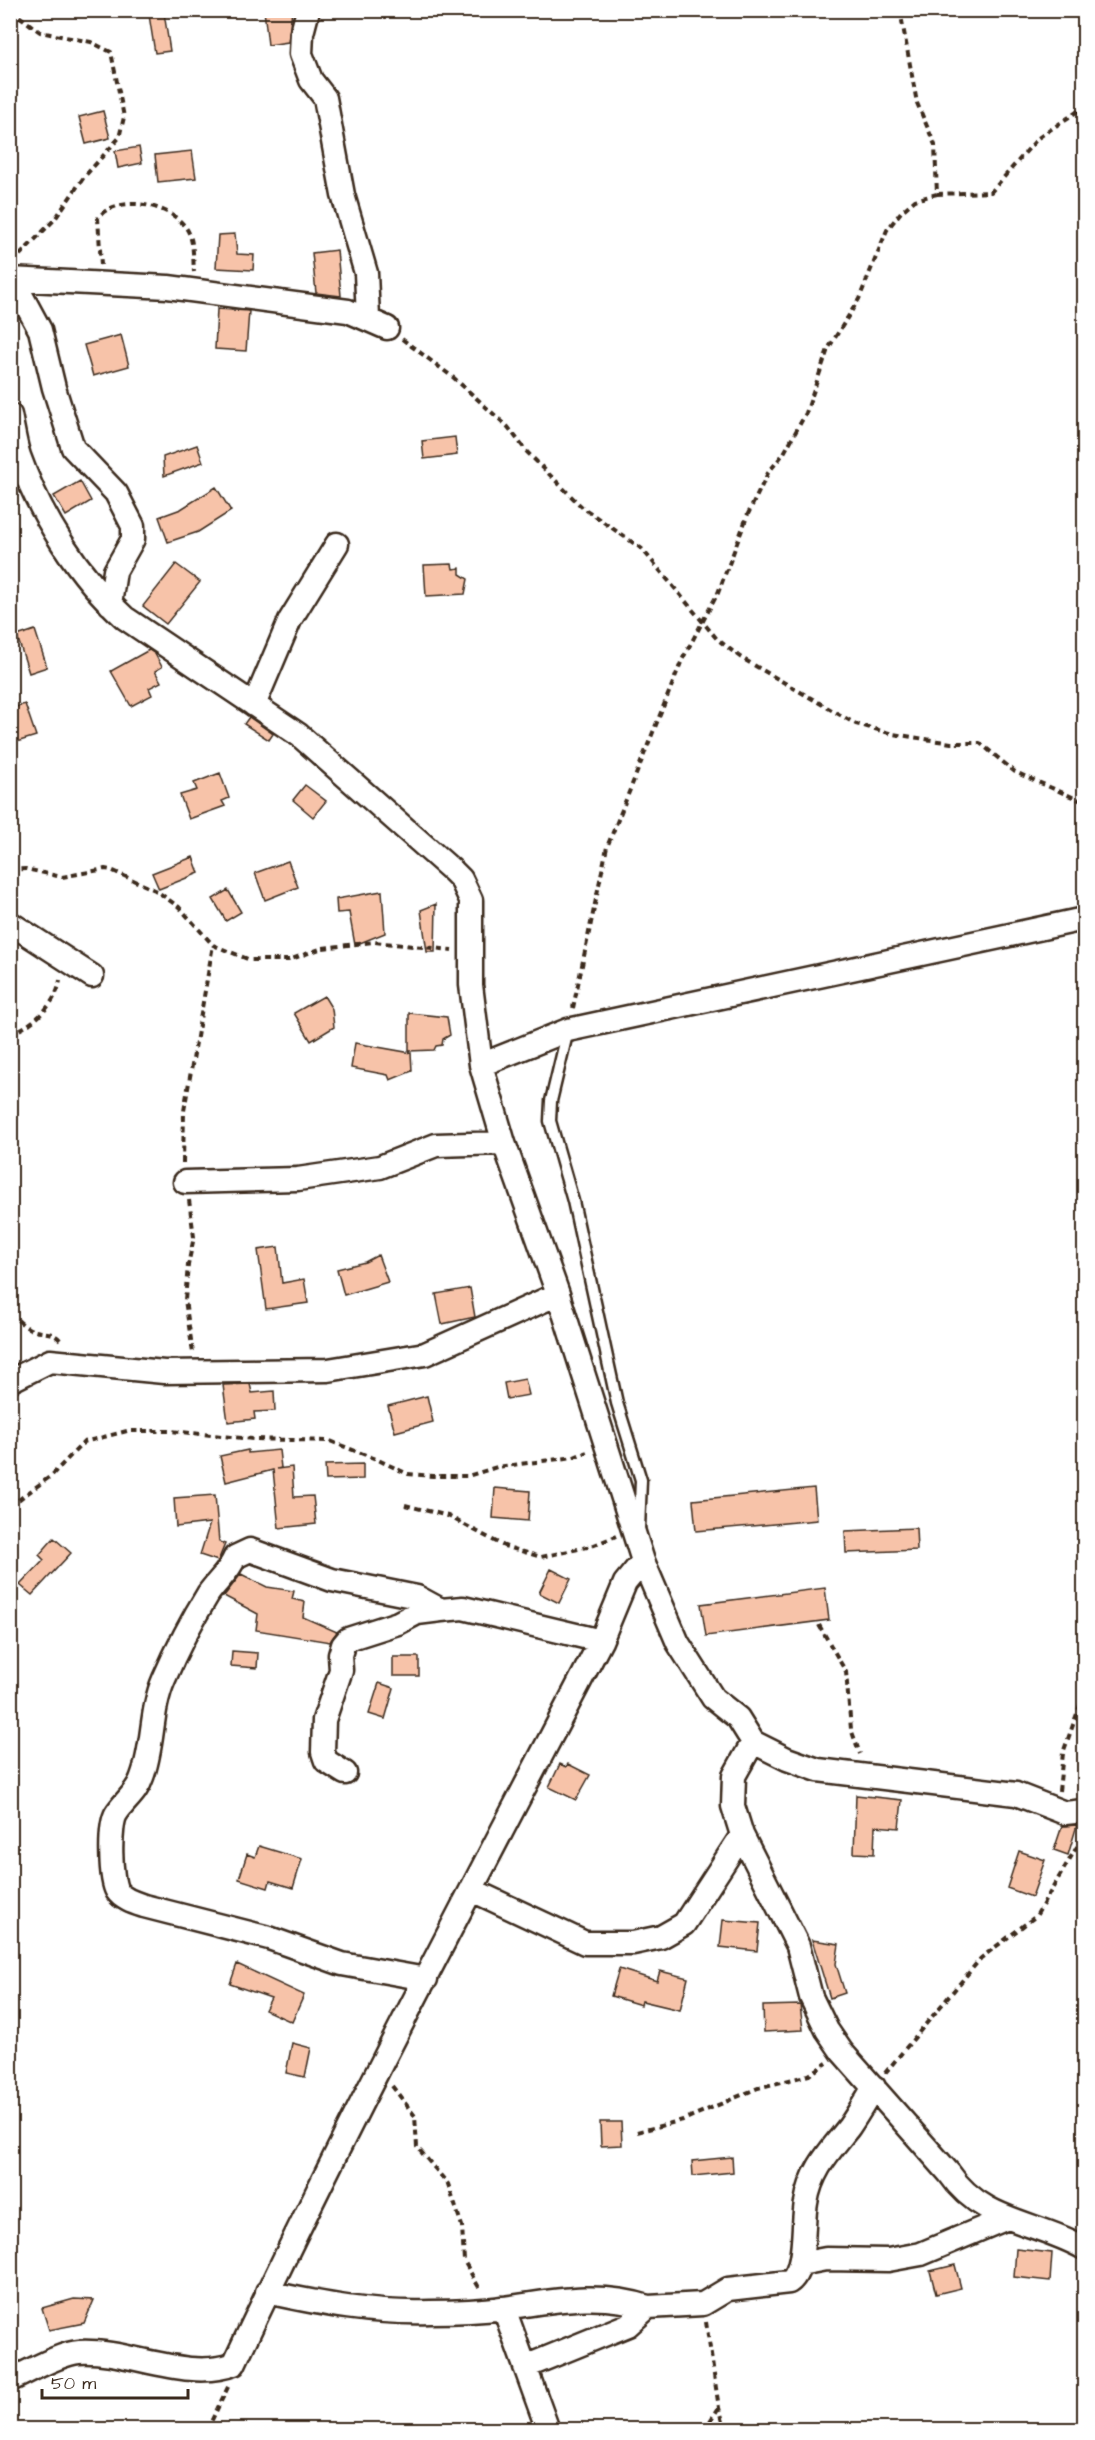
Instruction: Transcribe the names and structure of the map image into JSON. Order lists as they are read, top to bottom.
{
  "scale_bar": "50 m"
}
